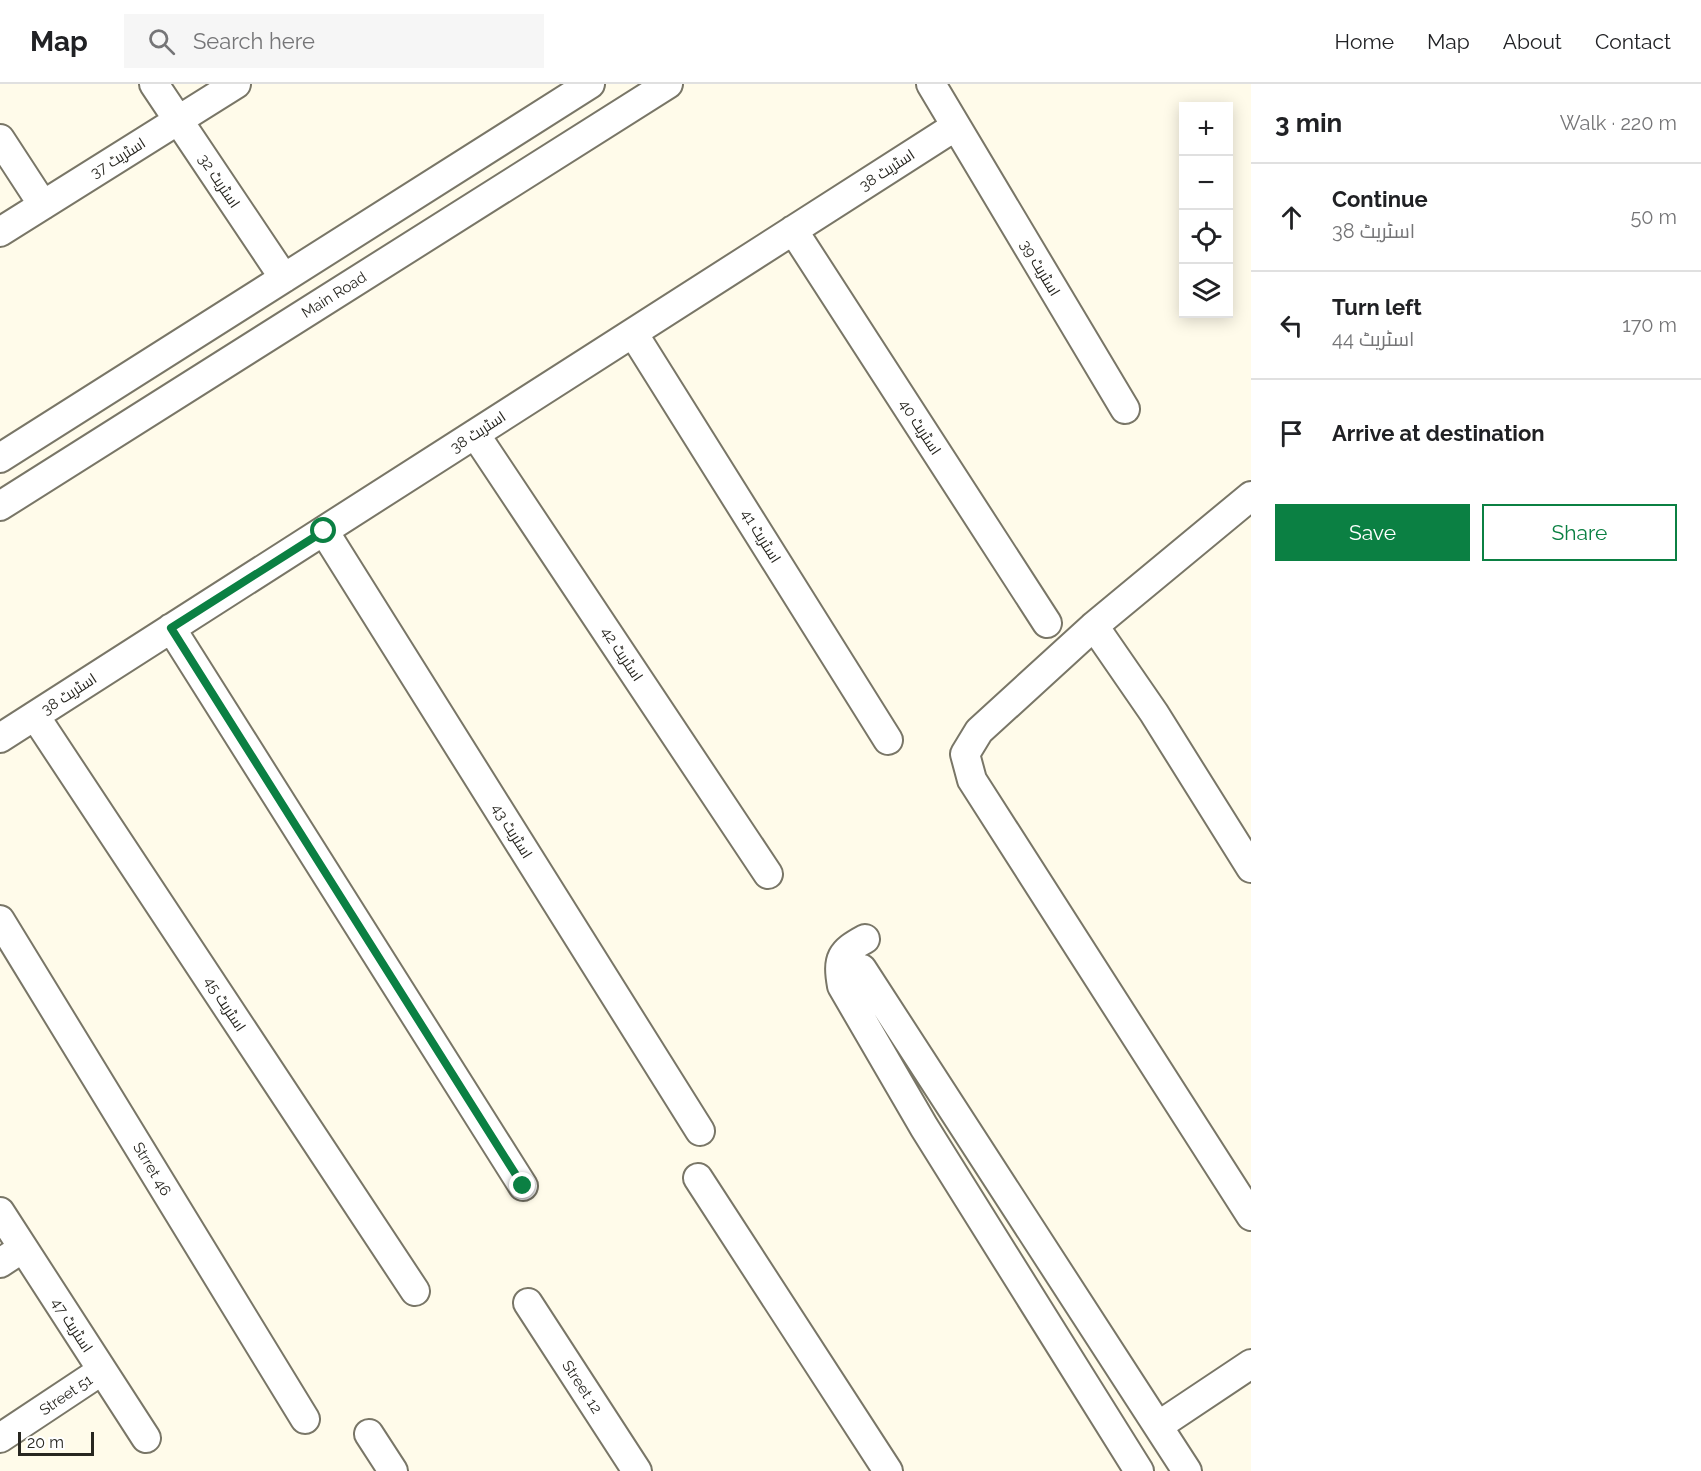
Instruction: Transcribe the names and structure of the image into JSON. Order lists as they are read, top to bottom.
{
  "streets": {
    "street": [
      "اسٹریٹ 37",
      "اسٹریٹ 38",
      "اسٹریٹ 32",
      "اسٹریٹ 39",
      "Main Road",
      "اسٹریٹ 40",
      "اسٹریٹ 41",
      "اسٹریٹ 42",
      "اسٹریٹ 43",
      "اسٹریٹ 45",
      "Strret 46",
      "اسٹریٹ 47",
      "Street 12",
      "Street 51"
    ]
  },
  "crossings": [
    ["اسٹریٹ 37", "اسٹریٹ 32"],
    ["اسٹریٹ 38", "اسٹریٹ 39"],
    ["اسٹریٹ 38", "اسٹریٹ 40"],
    ["اسٹریٹ 38", "اسٹریٹ 41"],
    ["اسٹریٹ 38", "اسٹریٹ 42"],
    ["اسٹریٹ 38", "اسٹریٹ 43"],
    ["اسٹریٹ 38", "اسٹریٹ 45"],
    ["اسٹریٹ 47", "Street 51"]
  ],
  "scale_bar": "20 m",
  "page": {
    "header": "Map",
    "search": "Search here",
    "nav": [
      "Home",
      "Map",
      "About",
      "Contact"
    ],
    "heading": ["3 min", "Walk · 220 m"],
    "map_buttons": ["+", "−"],
    "list": [
      ["Continue", "اسٹریٹ 38", "50 m"],
      ["Turn left", "اسٹریٹ 44", "170 m"],
      "Arrive at destination"
    ],
    "buttons": ["Save", "Share"],
    "scale": "20 m"
  }
}
